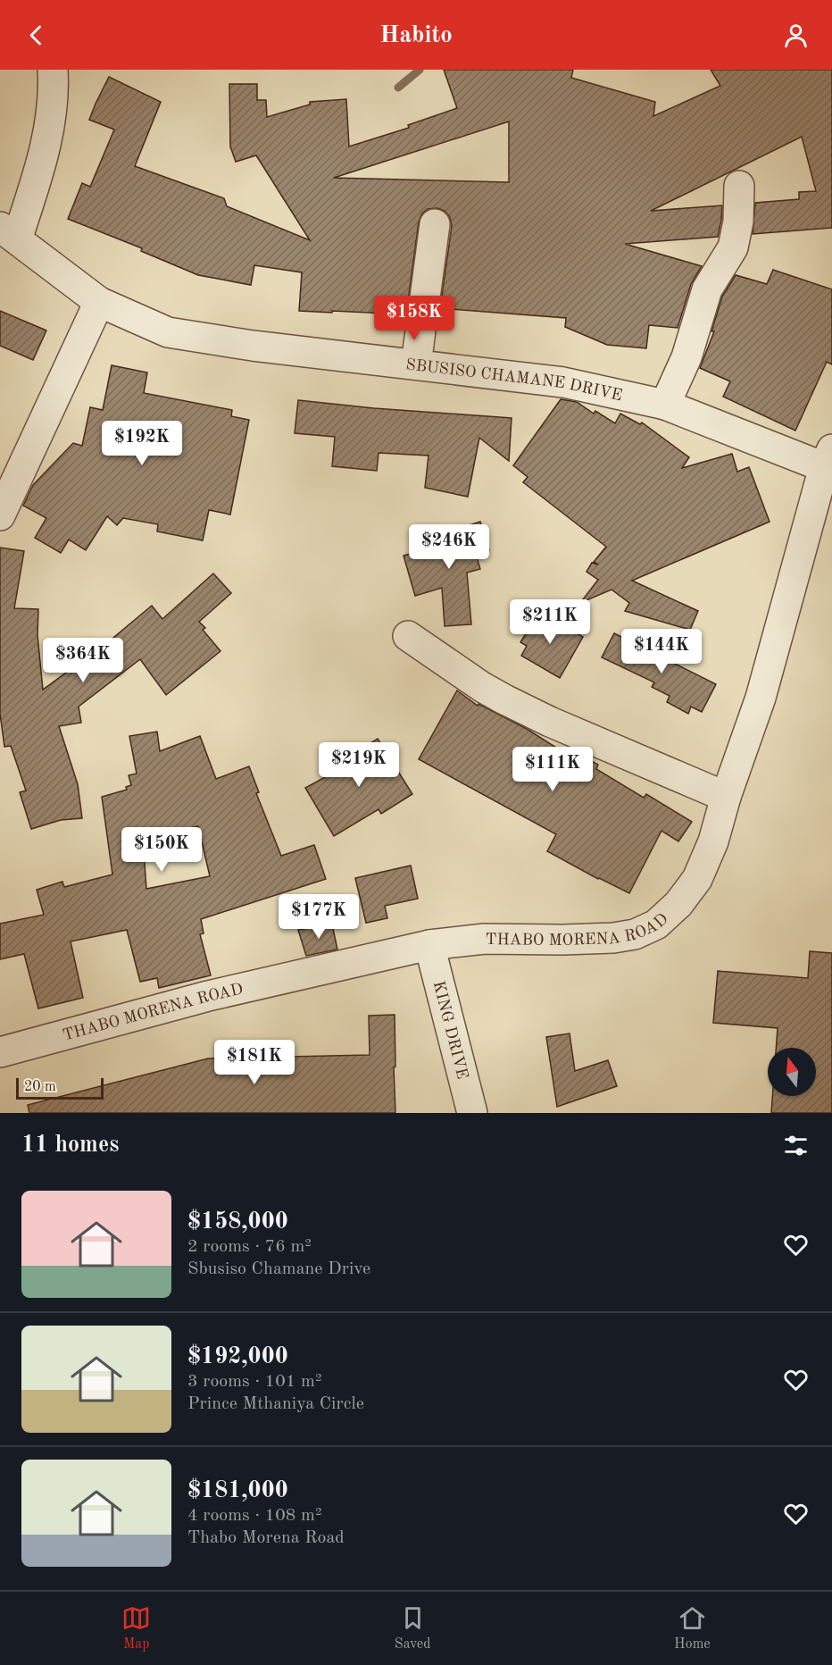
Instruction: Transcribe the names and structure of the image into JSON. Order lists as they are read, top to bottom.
{
  "streets": {
    "street": ["SBUSISO CHAMANE DRIVE", "THABO MORENA ROAD", "KING DRIVE"]
  },
  "crossings": [
    ["SBUSISO CHAMANE DRIVE", "THABO MORENA ROAD"],
    ["THABO MORENA ROAD", "KING DRIVE"]
  ],
  "scale_bar": "20 m",
  "north": "top",
  "page": {
    "header": "Habito",
    "price": [
      "$158K",
      "$192K",
      "$246K",
      "$211K",
      "$144K",
      "$364K",
      "$219K",
      "$111K",
      "$150K",
      "$177K",
      "$181K"
    ],
    "scale": "20 m",
    "heading": "11 homes",
    "list": [
      {
        "name": "$158,000",
        "note": "2 rooms · 76 m² · Sbusiso Chamane Drive"
      },
      {
        "name": "$192,000",
        "note": "3 rooms · 101 m² · Prince Mthaniya Circle"
      },
      {
        "name": "$181,000",
        "note": "4 rooms · 108 m² · Thabo Morena Road"
      }
    ],
    "tabs": ["Map", "Saved", "Home"]
  }
}
